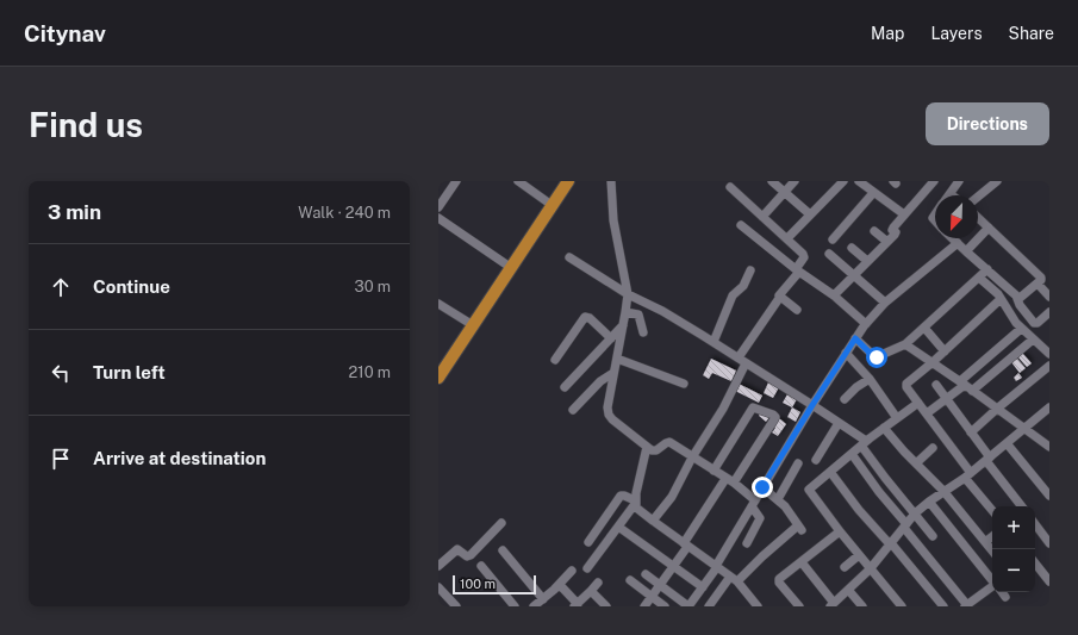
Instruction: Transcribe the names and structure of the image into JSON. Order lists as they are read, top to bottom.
{
  "scale_bar": "100 m",
  "north": "bottom left",
  "page": {
    "header": "Citynav",
    "nav": ["Map", "Layers", "Share"],
    "buttons": "Directions",
    "title": "Find us",
    "heading": ["3 min", "Walk · 240 m"],
    "list": [
      ["Continue", "30 m"],
      ["Turn left", "210 m"],
      "Arrive at destination"
    ],
    "map_buttons": ["+", "−"],
    "scale": "100 m"
  }
}
